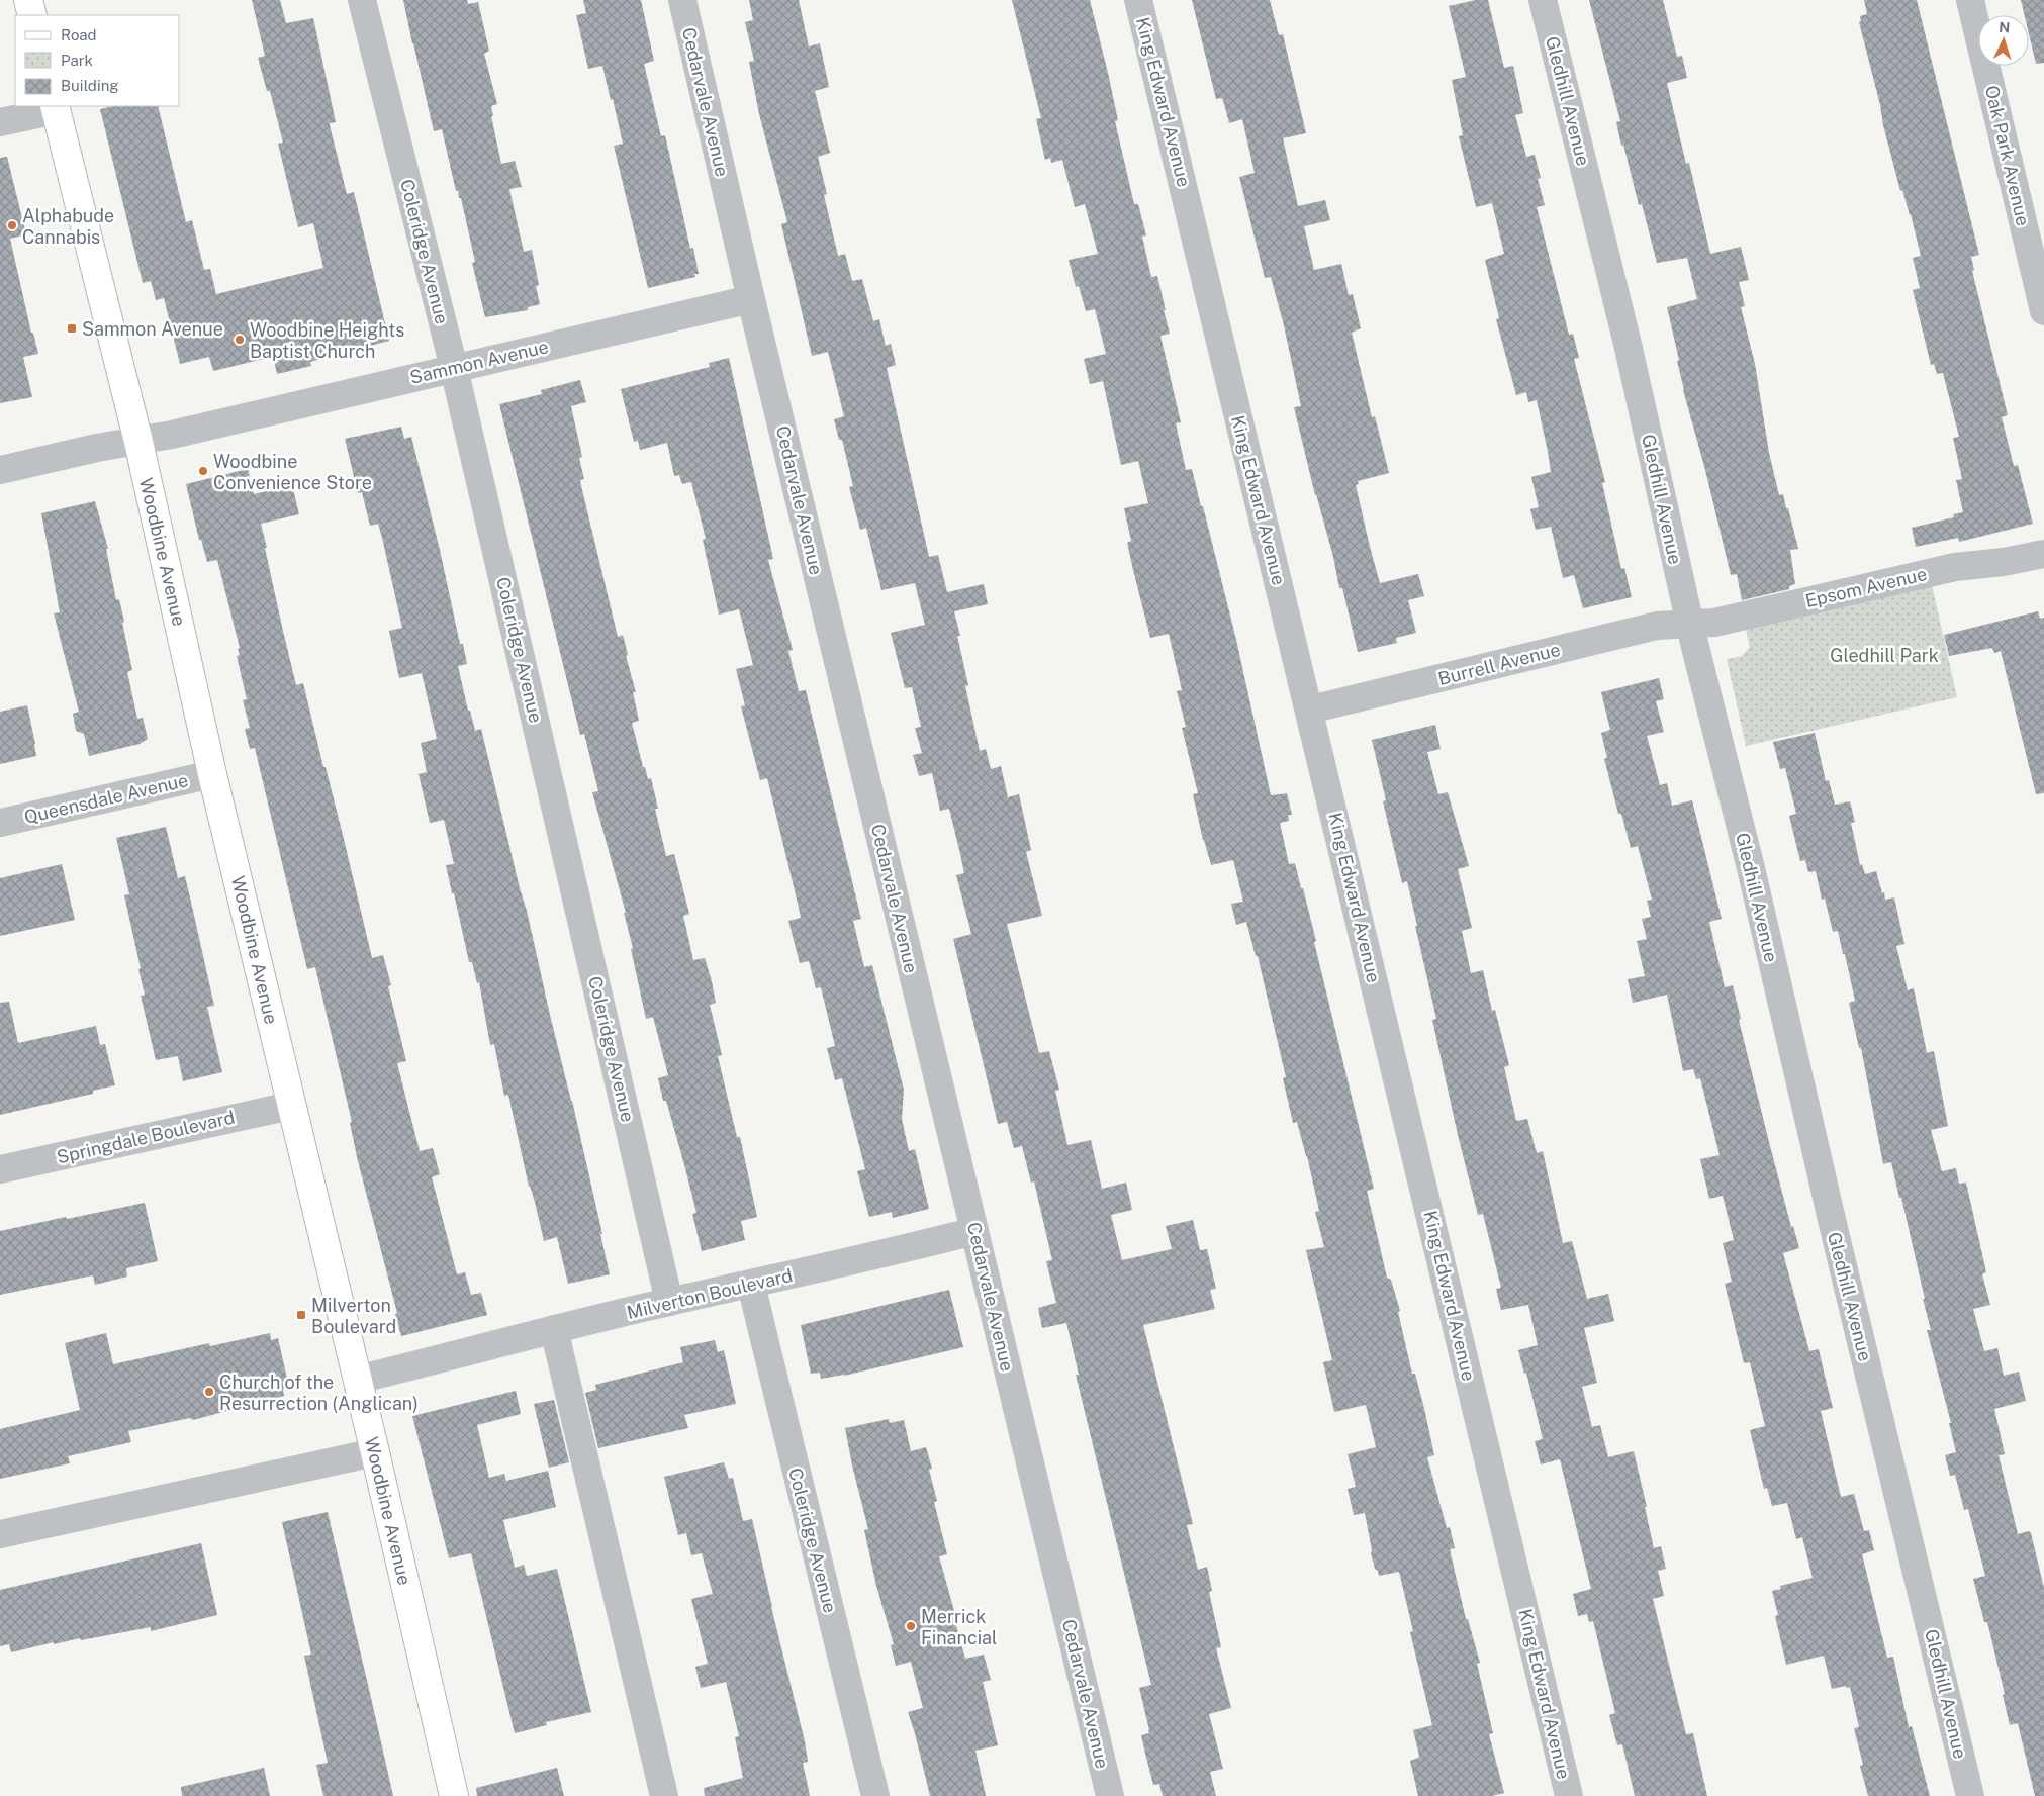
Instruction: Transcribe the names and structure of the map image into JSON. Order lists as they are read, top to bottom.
{
  "streets": {
    "main road": ["Woodbine Avenue"],
    "street": [
      "Gledhill Avenue",
      "Cedarvale Avenue",
      "King Edward Avenue",
      "Oak Park Avenue",
      "Coleridge Avenue",
      "Sammon Avenue",
      "Epsom Avenue",
      "Burrell Avenue",
      "Queensdale Avenue",
      "Springdale Boulevard",
      "Milverton Boulevard"
    ]
  },
  "crossings": [
    ["Gledhill Avenue", "Epsom Avenue"],
    ["Gledhill Avenue", "Burrell Avenue"],
    ["Cedarvale Avenue", "Sammon Avenue"],
    ["Cedarvale Avenue", "Milverton Boulevard"],
    ["King Edward Avenue", "Burrell Avenue"],
    ["Coleridge Avenue", "Sammon Avenue"],
    ["Coleridge Avenue", "Milverton Boulevard"],
    ["Sammon Avenue", "Woodbine Avenue"],
    ["Woodbine Avenue", "Queensdale Avenue"],
    ["Woodbine Avenue", "Springdale Boulevard"],
    ["Woodbine Avenue", "Milverton Boulevard"],
    ["Epsom Avenue", "Burrell Avenue"]
  ],
  "parks": ["Gledhill Park"],
  "places": {
    "other": [
      "Alphabude Cannabis",
      "Woodbine Heights Baptist Church",
      "Woodbine Convenience Store",
      "Church of the Resurrection (Anglican)",
      "Merrick Financial"
    ],
    "transit": ["Sammon Avenue", "Milverton Boulevard"]
  },
  "legend": ["Road", "Park", "Building"],
  "north": "top"
}
